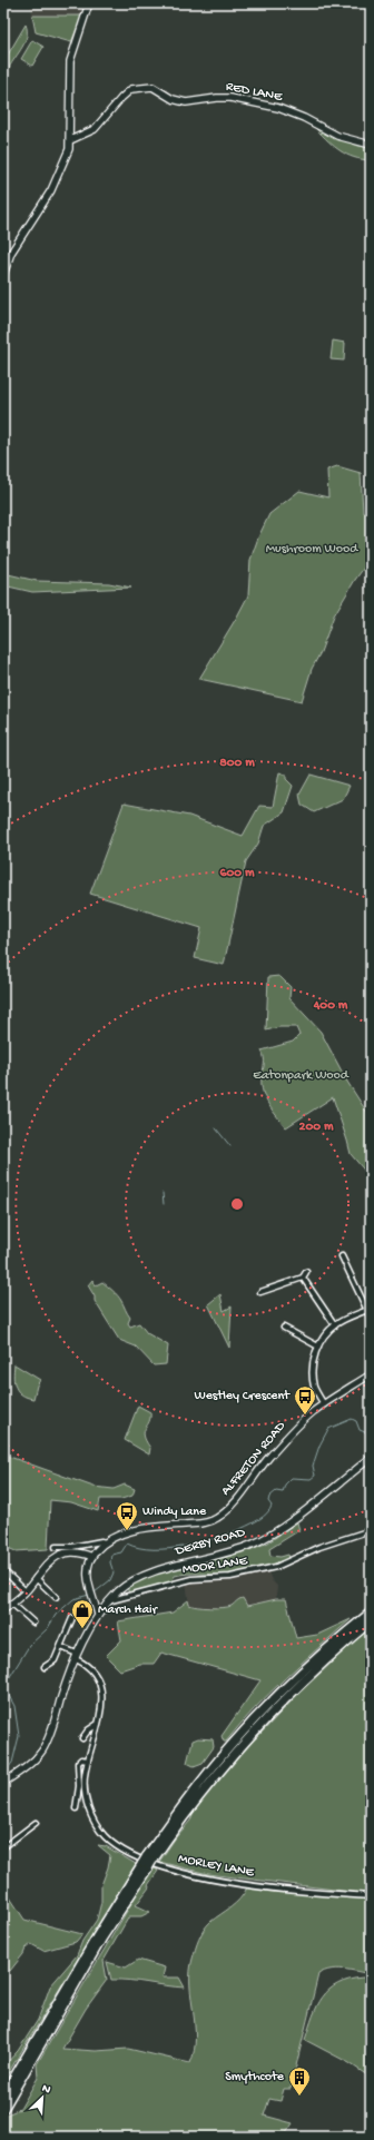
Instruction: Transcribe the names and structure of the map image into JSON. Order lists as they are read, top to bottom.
{
  "streets": {
    "street": [
      "RED LANE",
      "ALFRETON ROAD",
      "DERBY ROAD",
      "MOOR LANE",
      "MORLEY LANE"
    ]
  },
  "crossings": [
    ["ALFRETON ROAD", "DERBY ROAD"],
    ["DERBY ROAD", "MOOR LANE"]
  ],
  "parks": ["Mushroom Wood", "Eatonpark Wood"],
  "places": {
    "bus stop": ["Westley Crescent", "Windy Lane"],
    "shop": ["March Hair"],
    "building": ["Smythcote"]
  },
  "north": "top right",
  "rings": [
    "800 m",
    "600 m",
    "400 m",
    "200 m"
  ]
}
